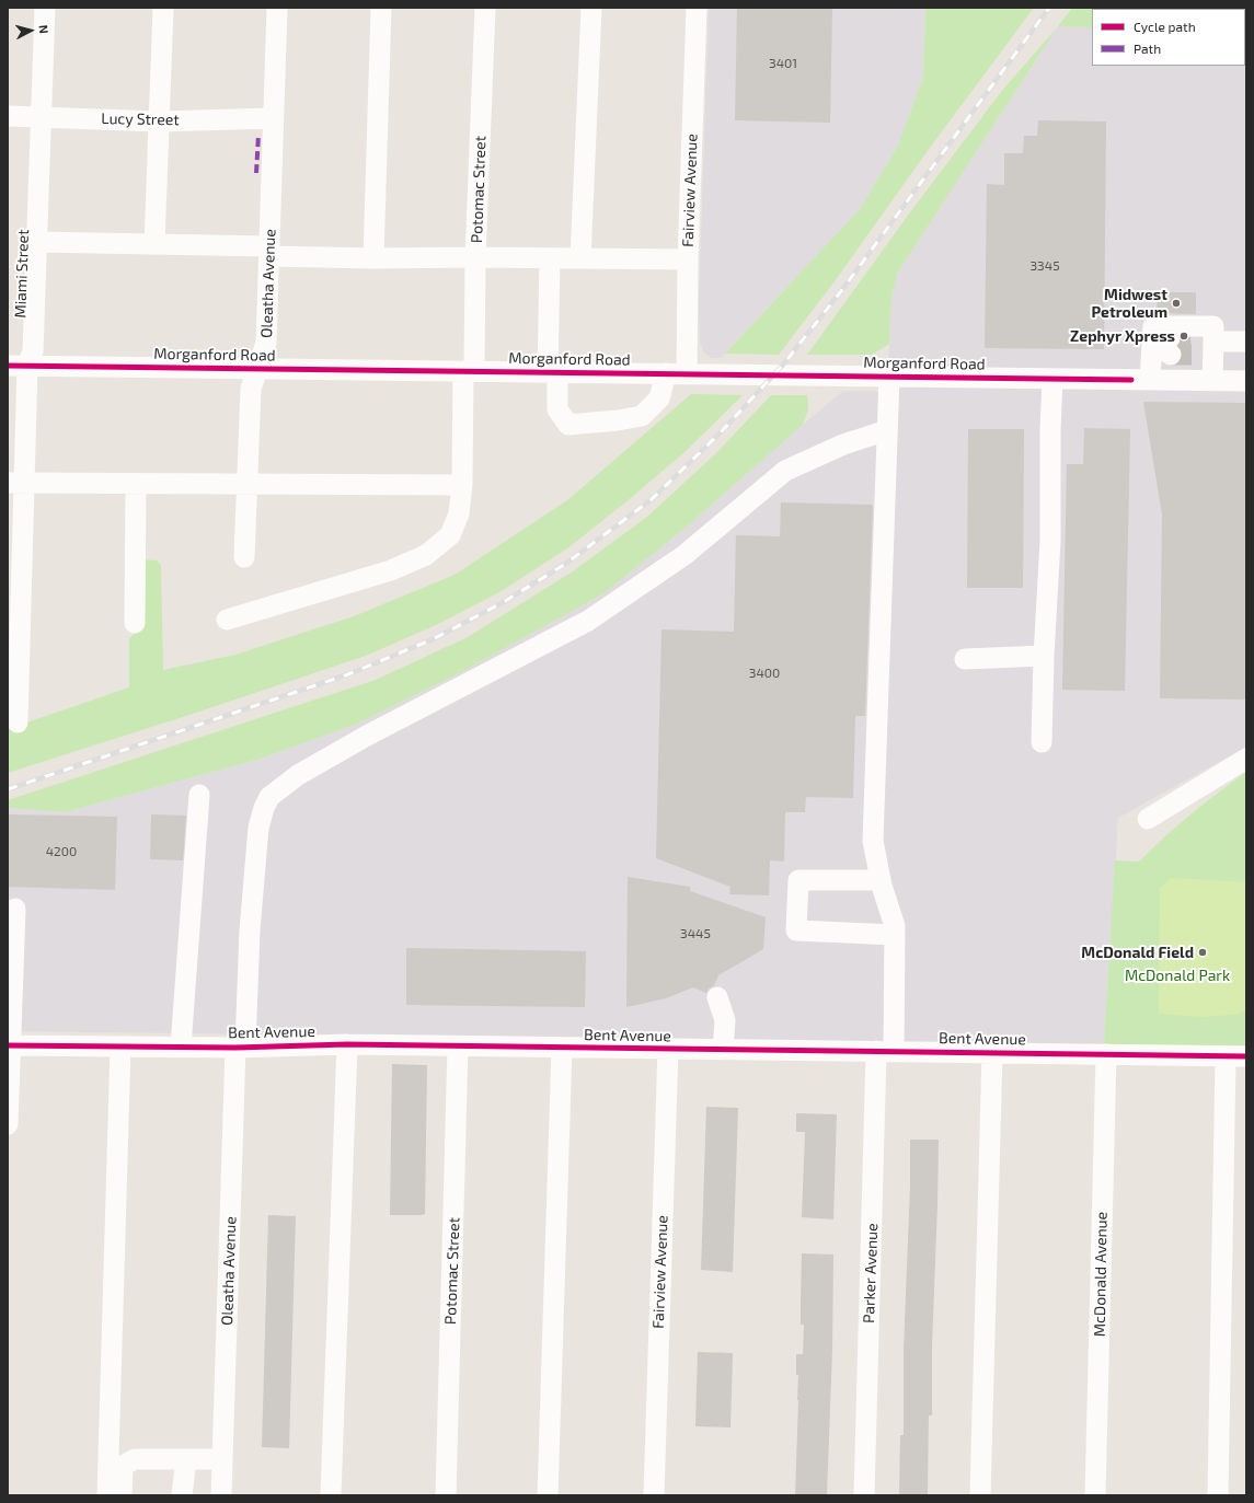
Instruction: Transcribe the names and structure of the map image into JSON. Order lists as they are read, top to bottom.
{
  "streets": {
    "street": [
      "Lucy Street",
      "Potomac Street",
      "Fairview Avenue",
      "Miami Street",
      "Oleatha Avenue",
      "Morganford Road",
      "Bent Avenue",
      "Parker Avenue",
      "McDonald Avenue"
    ]
  },
  "crossings": [
    ["Lucy Street", "Miami Street"],
    ["Lucy Street", "Oleatha Avenue"],
    ["Potomac Street", "Morganford Road"],
    ["Potomac Street", "Bent Avenue"],
    ["Fairview Avenue", "Morganford Road"],
    ["Fairview Avenue", "Bent Avenue"],
    ["Miami Street", "Morganford Road"],
    ["Oleatha Avenue", "Morganford Road"],
    ["Oleatha Avenue", "Bent Avenue"],
    ["Oleatha Avenue", "Parker Avenue"],
    ["Morganford Road", "Parker Avenue"],
    ["Bent Avenue", "Parker Avenue"],
    ["Bent Avenue", "McDonald Avenue"]
  ],
  "parks": ["McDonald Park"],
  "places": ["Midwest Petroleum", "Zephyr Xpress", "McDonald Field"],
  "house_numbers": [
    "3401",
    "3345",
    "3400",
    "4200",
    "3445"
  ],
  "legend": ["Cycle path", "Path"],
  "north": "right"
}
